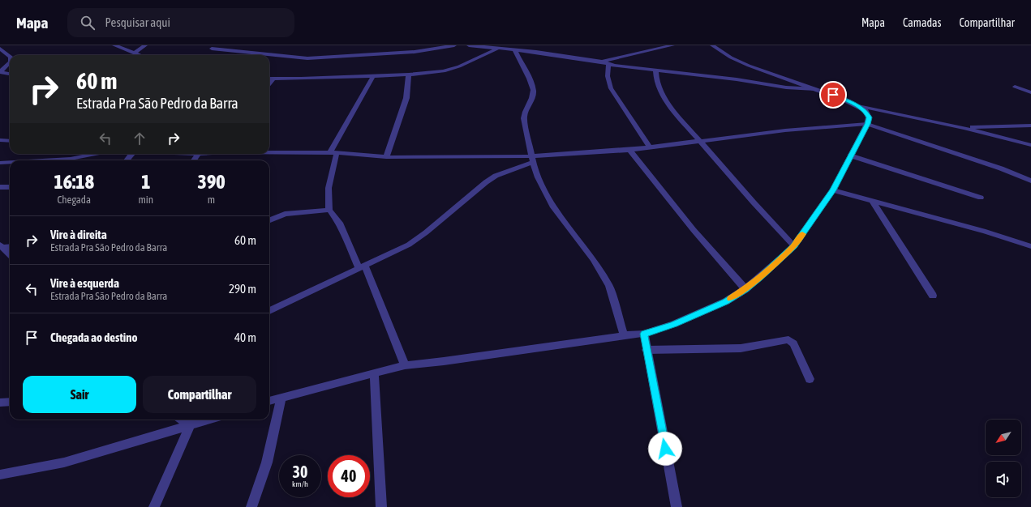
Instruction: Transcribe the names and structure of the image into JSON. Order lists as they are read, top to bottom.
{
  "north": "bottom left",
  "page": {
    "header": "Mapa",
    "search": "Pesquisar aqui",
    "nav": ["Mapa", "Camadas", "Compartilhar"],
    "turn": ["60 m", "Estrada Pra São Pedro da Barra"],
    "eta": [
      "16:18",
      "Chegada",
      "1",
      "min",
      "390",
      "m"
    ],
    "list": [
      {
        "name": "Vire à direita",
        "note": "Estrada Pra São Pedro da Barra",
        "value": "60 m"
      },
      {
        "name": "Vire à esquerda",
        "note": "Estrada Pra São Pedro da Barra",
        "value": "290 m"
      },
      {
        "name": "Chegada ao destino",
        "value": "40 m"
      }
    ],
    "buttons": ["Sair", "Compartilhar"],
    "speed": "30 km/h",
    "limit": "40"
  }
}
